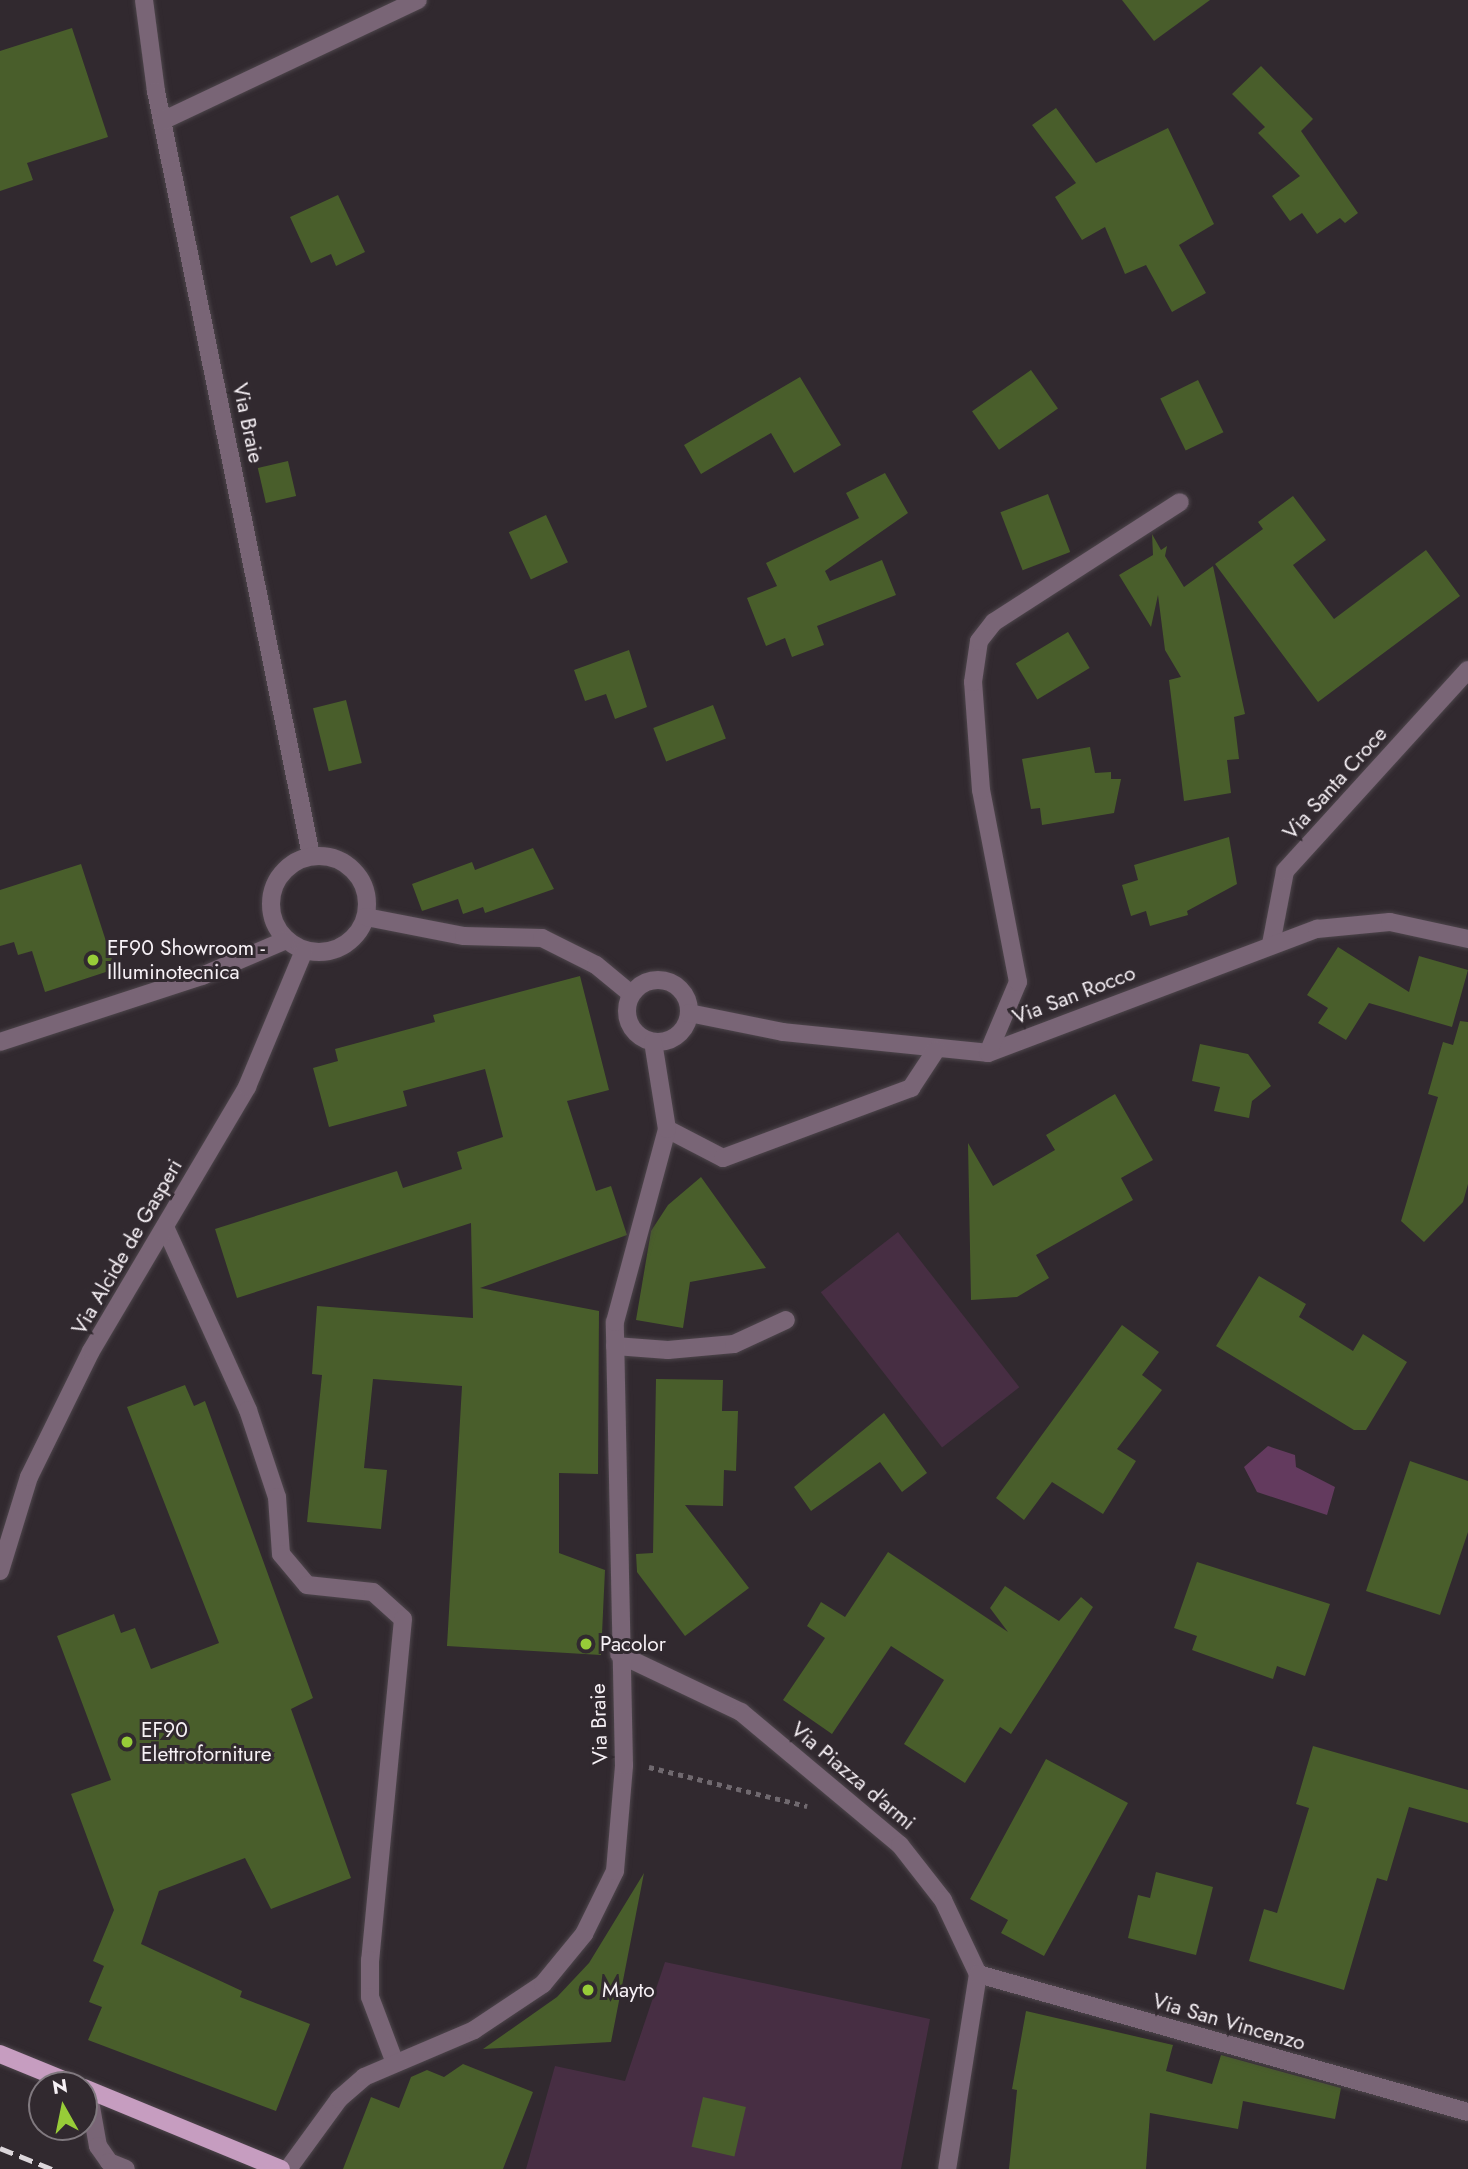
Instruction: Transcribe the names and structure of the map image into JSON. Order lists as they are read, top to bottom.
{
  "streets": {
    "street": [
      "Via Braie",
      "Via Santa Croce",
      "Via San Rocco",
      "Via Alcide de Gasperi",
      "Via Piazza d'armi",
      "Via San Vincenzo"
    ]
  },
  "crossings": [
    ["Via Braie", "Via San Rocco"],
    ["Via Braie", "Via Alcide de Gasperi"],
    ["Via Braie", "Via Piazza d'armi"],
    ["Via Santa Croce", "Via San Rocco"],
    ["Via Piazza d'armi", "Via San Vincenzo"]
  ],
  "places": [
    "EF90 Showroom - Illuminotecnica",
    "Pacolor",
    "EF90 Elettroforniture",
    "Mayto"
  ],
  "north": "top"
}
